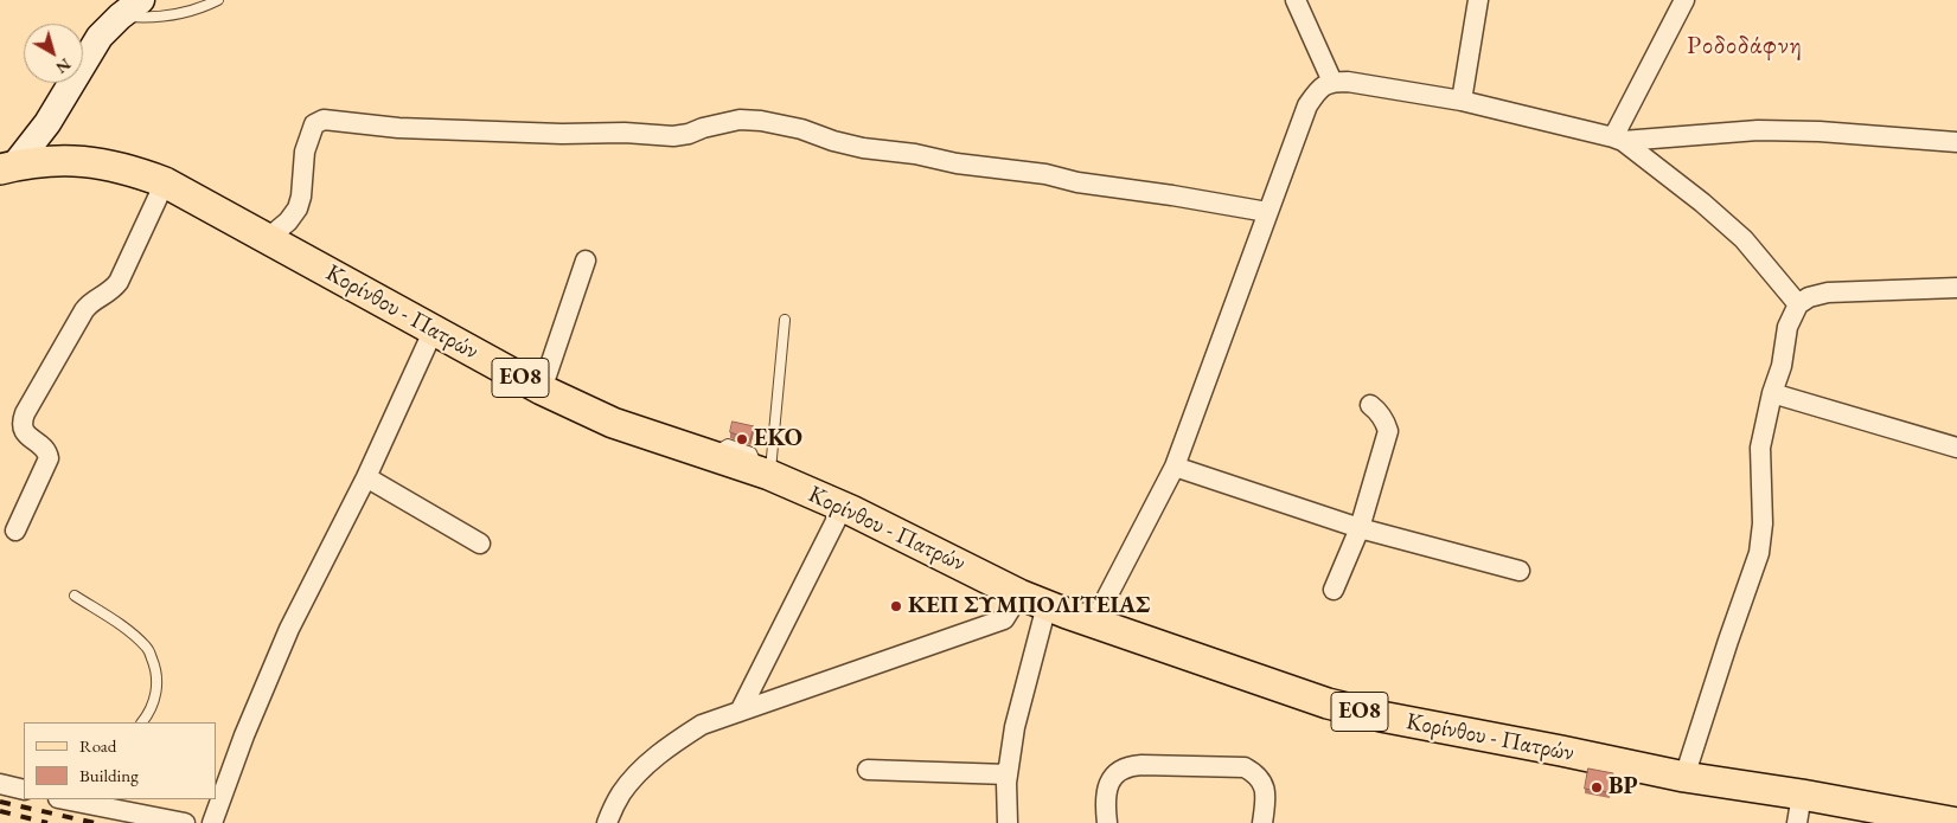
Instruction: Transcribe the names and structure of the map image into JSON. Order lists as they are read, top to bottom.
{
  "streets": {
    "main road": ["Κορίνθου - Πατρών", "ΕΟ8"]
  },
  "districts": ["Ροδοδάφνη"],
  "places": ["EKO", "ΚΕΠ ΣΥΜΠΟΛΙΤΕΙΑΣ", "BP"],
  "legend": ["Road", "Building"],
  "north": "bottom right"
}
